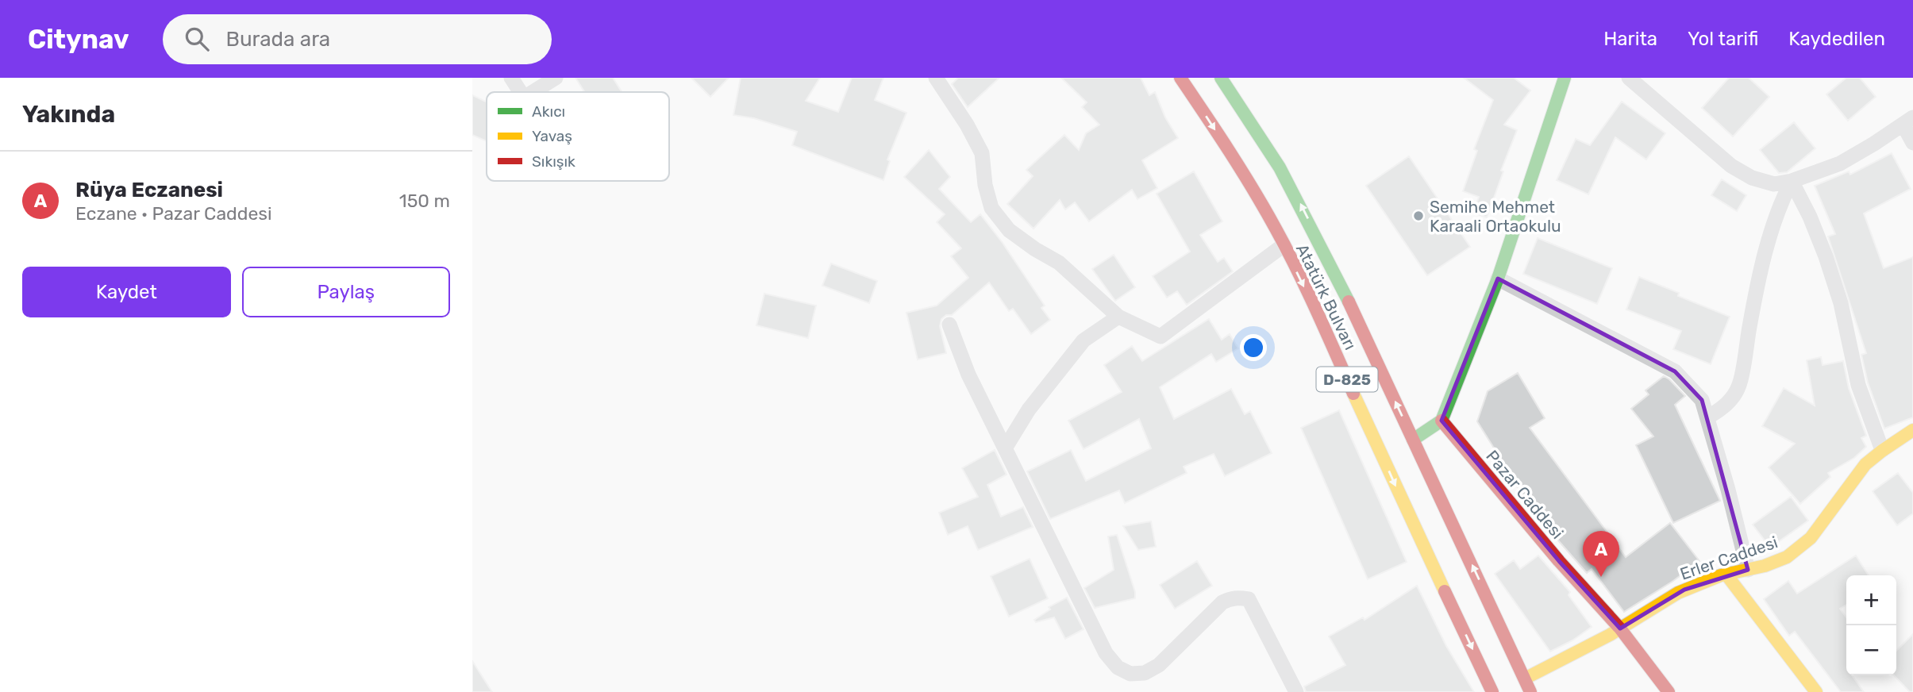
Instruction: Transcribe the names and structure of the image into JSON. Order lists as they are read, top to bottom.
{
  "streets": {
    "main road": [
      "Atatürk Bulvarı",
      "D-825",
      "Pazar Caddesi",
      "Erler Caddesi"
    ]
  },
  "crossings": [
    ["Atatürk Bulvarı", "Erler Caddesi"],
    ["Pazar Caddesi", "Erler Caddesi"]
  ],
  "places": ["Semihe Mehmet Karaali Ortaokulu"],
  "legend": ["Akıcı", "Yavaş", "Sıkışık"],
  "page": {
    "header": "Citynav",
    "search": "Burada ara",
    "nav": ["Harita", "Yol tarifi", "Kaydedilen"],
    "heading": "Yakında",
    "list": [
      {
        "mark": "A",
        "name": "Rüya Eczanesi",
        "note": "Eczane · Pazar Caddesi",
        "value": "150 m"
      }
    ],
    "buttons": ["Kaydet", "Paylaş"],
    "pins": "A",
    "map_buttons": ["+", "−"]
  }
}
